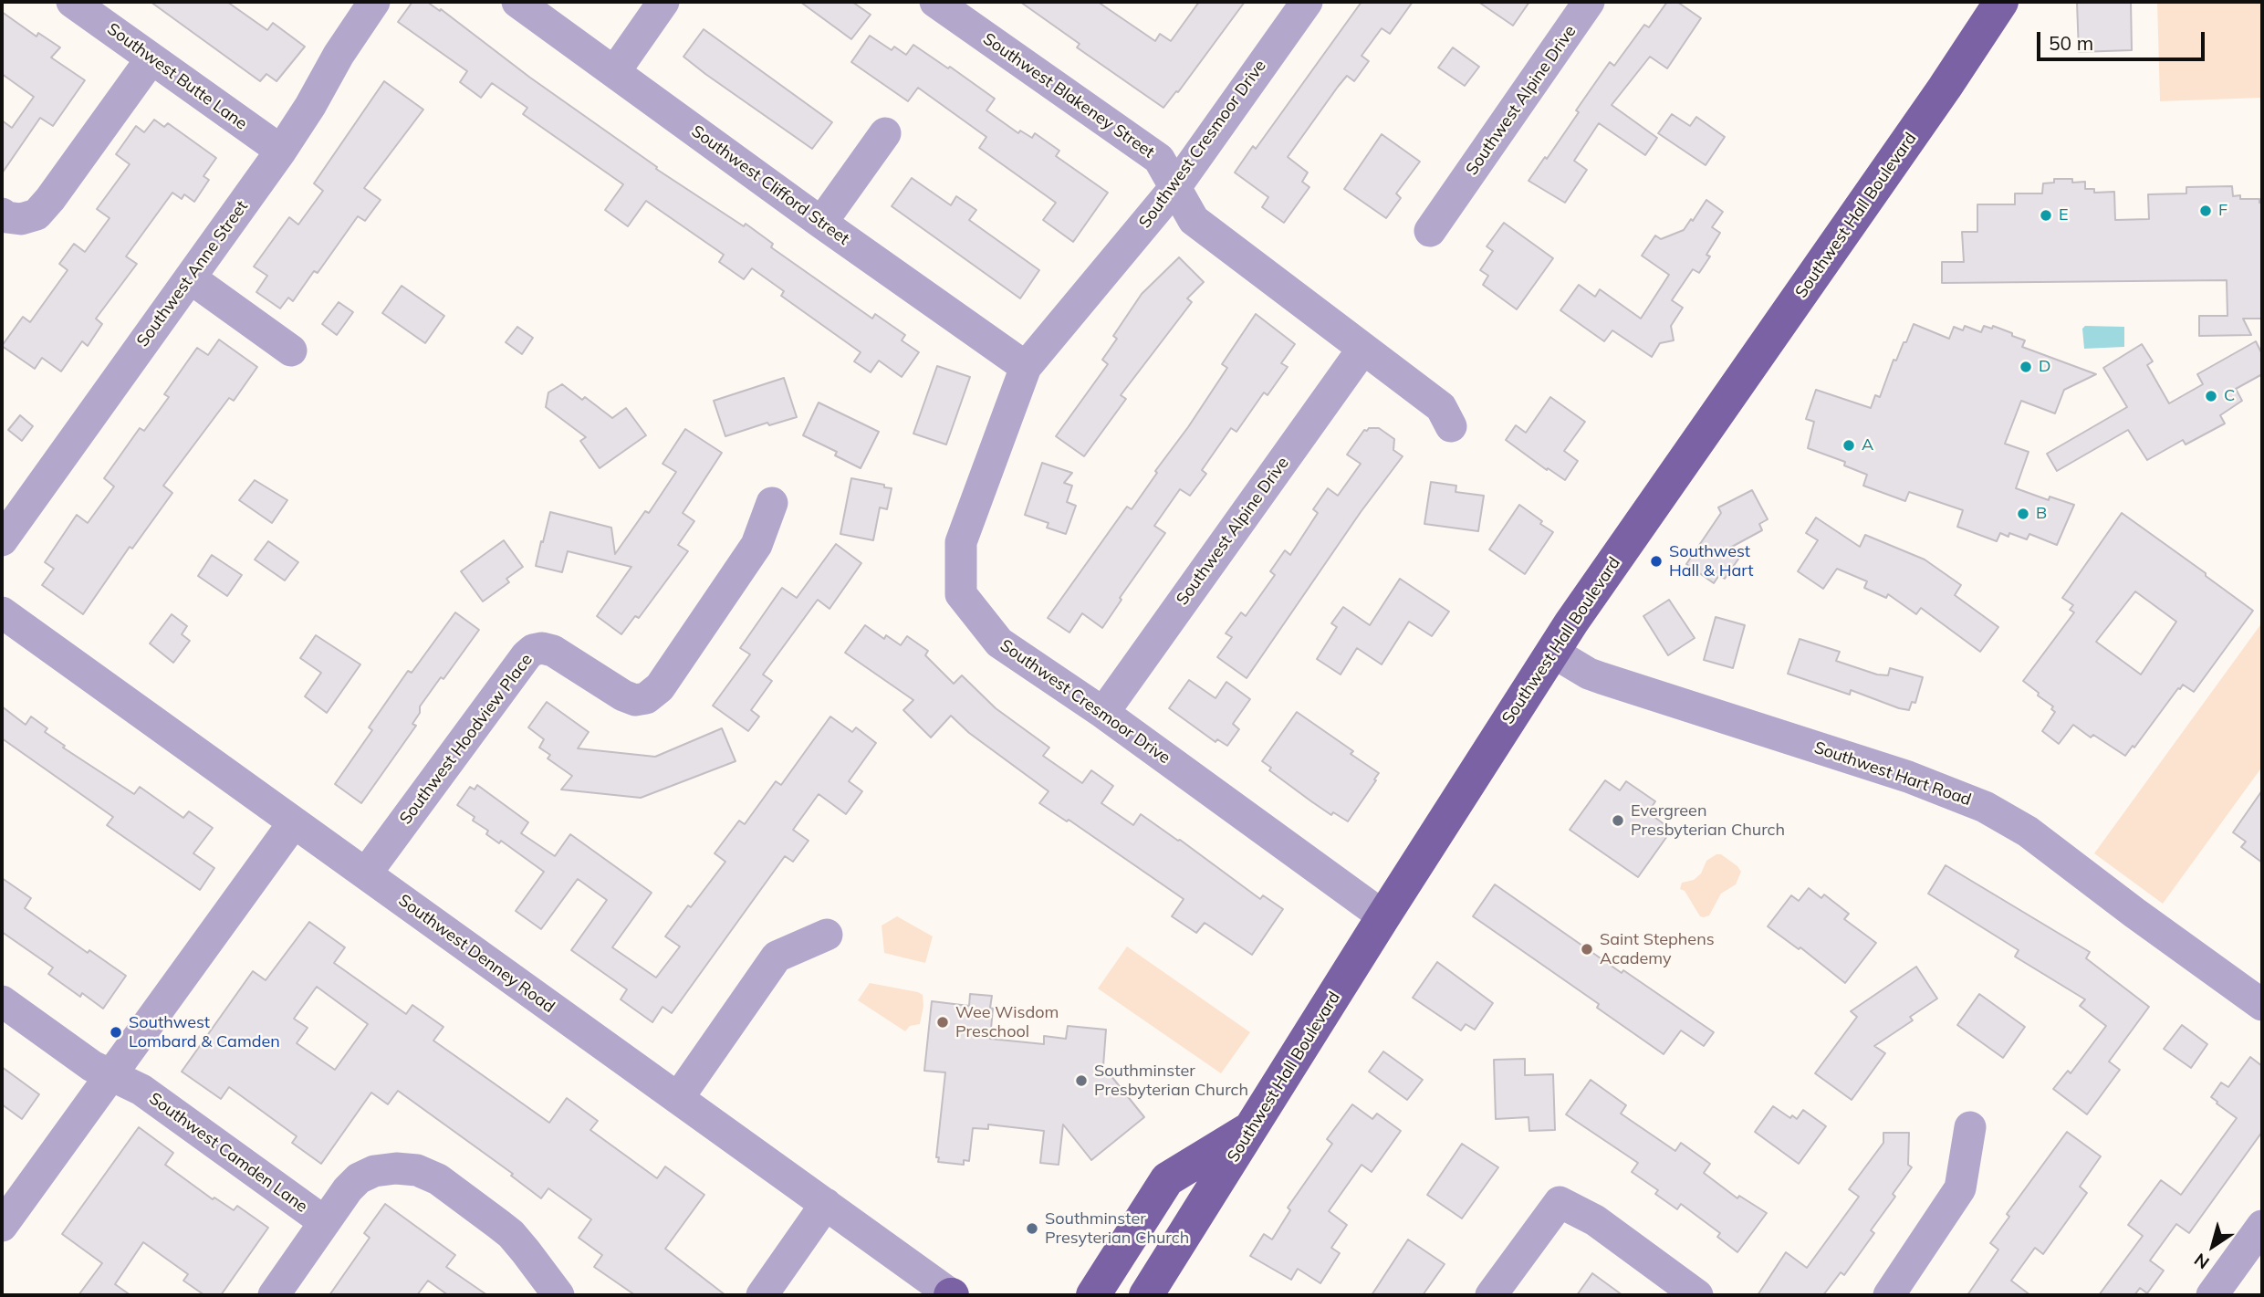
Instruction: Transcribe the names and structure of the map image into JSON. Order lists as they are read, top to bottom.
{
  "streets": {
    "main road": ["Southwest Hall Boulevard"],
    "street": [
      "Southwest Butte Lane",
      "Southwest Blakeney Street",
      "Southwest Alpine Drive",
      "Southwest Cresmoor Drive",
      "Southwest Clifford Street",
      "Southwest Anne Street",
      "Southwest Hoodview Place",
      "Southwest Hart Road",
      "Southwest Denney Road",
      "Southwest Camden Lane"
    ]
  },
  "crossings": [
    ["Southwest Butte Lane", "Southwest Anne Street"],
    ["Southwest Blakeney Street", "Southwest Alpine Drive"],
    ["Southwest Blakeney Street", "Southwest Cresmoor Drive"],
    ["Southwest Alpine Drive", "Southwest Cresmoor Drive"],
    ["Southwest Cresmoor Drive", "Southwest Clifford Street"],
    ["Southwest Cresmoor Drive", "Southwest Hall Boulevard"],
    ["Southwest Hall Boulevard", "Southwest Hart Road"],
    ["Southwest Hoodview Place", "Southwest Denney Road"]
  ],
  "places": [
    "F",
    "E",
    "D",
    "C",
    "A",
    "B",
    "Southwest Hall & Hart",
    "Evergreen Presbyterian Church",
    "Saint Stephens Academy",
    "Wee Wisdom Preschool",
    "Southwest Lombard & Camden",
    "Southminster Presbyterian Church",
    "Southminster Presyterian Church"
  ],
  "scale_bar": "50 m",
  "north": "bottom left"
}
